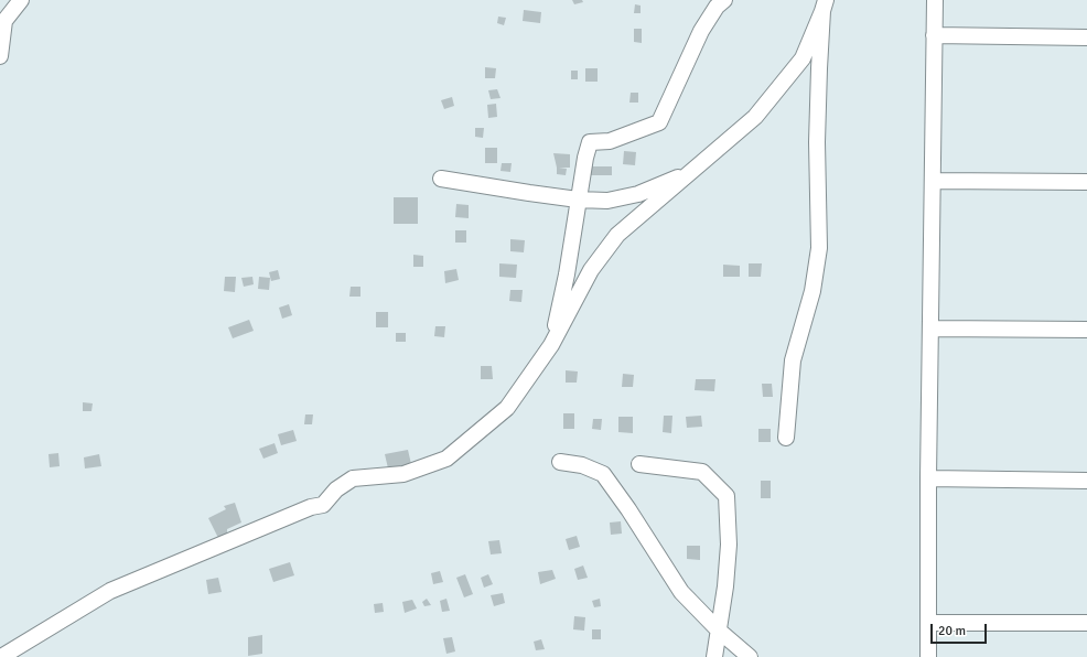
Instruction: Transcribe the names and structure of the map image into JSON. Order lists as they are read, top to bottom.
{
  "scale_bar": "20 m"
}
